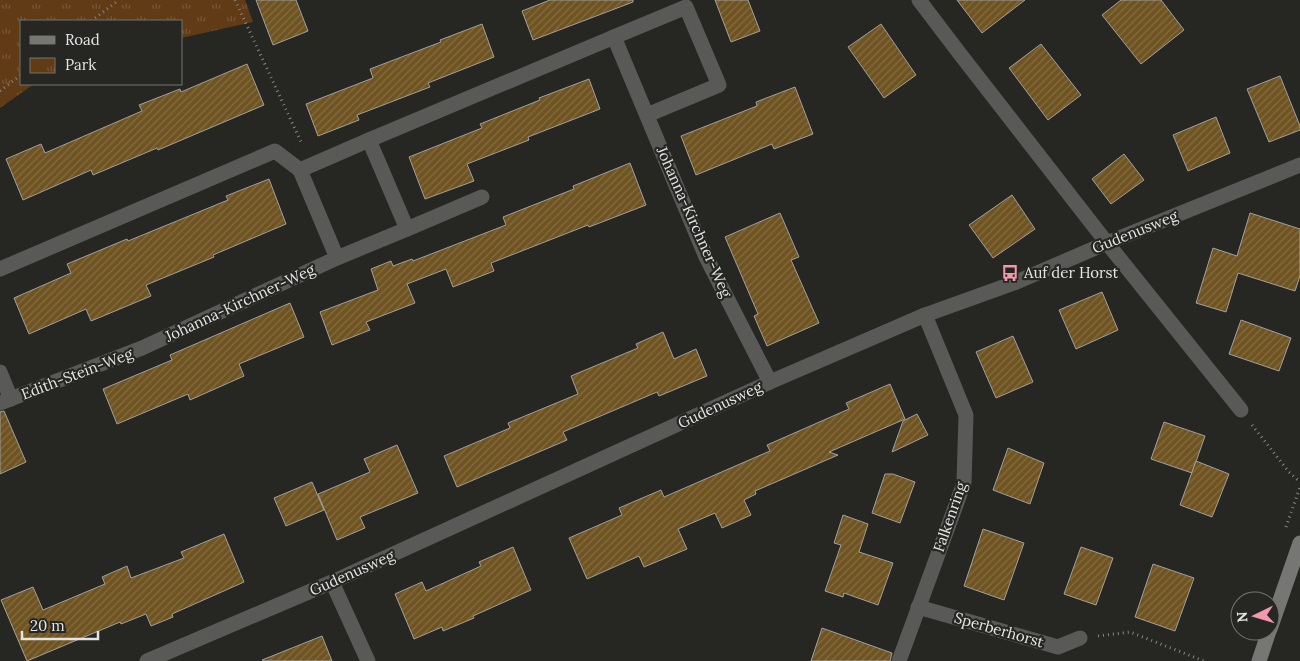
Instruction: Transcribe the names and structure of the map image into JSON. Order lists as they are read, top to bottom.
{
  "streets": {
    "street": [
      "Johanna-Kirchner-Weg",
      "Gudenusweg",
      "Edith-Stein-Weg",
      "Falkenring",
      "Sperberhorst"
    ]
  },
  "crossings": [
    ["Johanna-Kirchner-Weg", "Gudenusweg"],
    ["Johanna-Kirchner-Weg", "Edith-Stein-Weg"],
    ["Gudenusweg", "Falkenring"],
    ["Falkenring", "Sperberhorst"]
  ],
  "places": {
    "bus stop": ["Auf der Horst"]
  },
  "legend": ["Road", "Park"],
  "scale_bar": "20 m",
  "north": "left"
}
